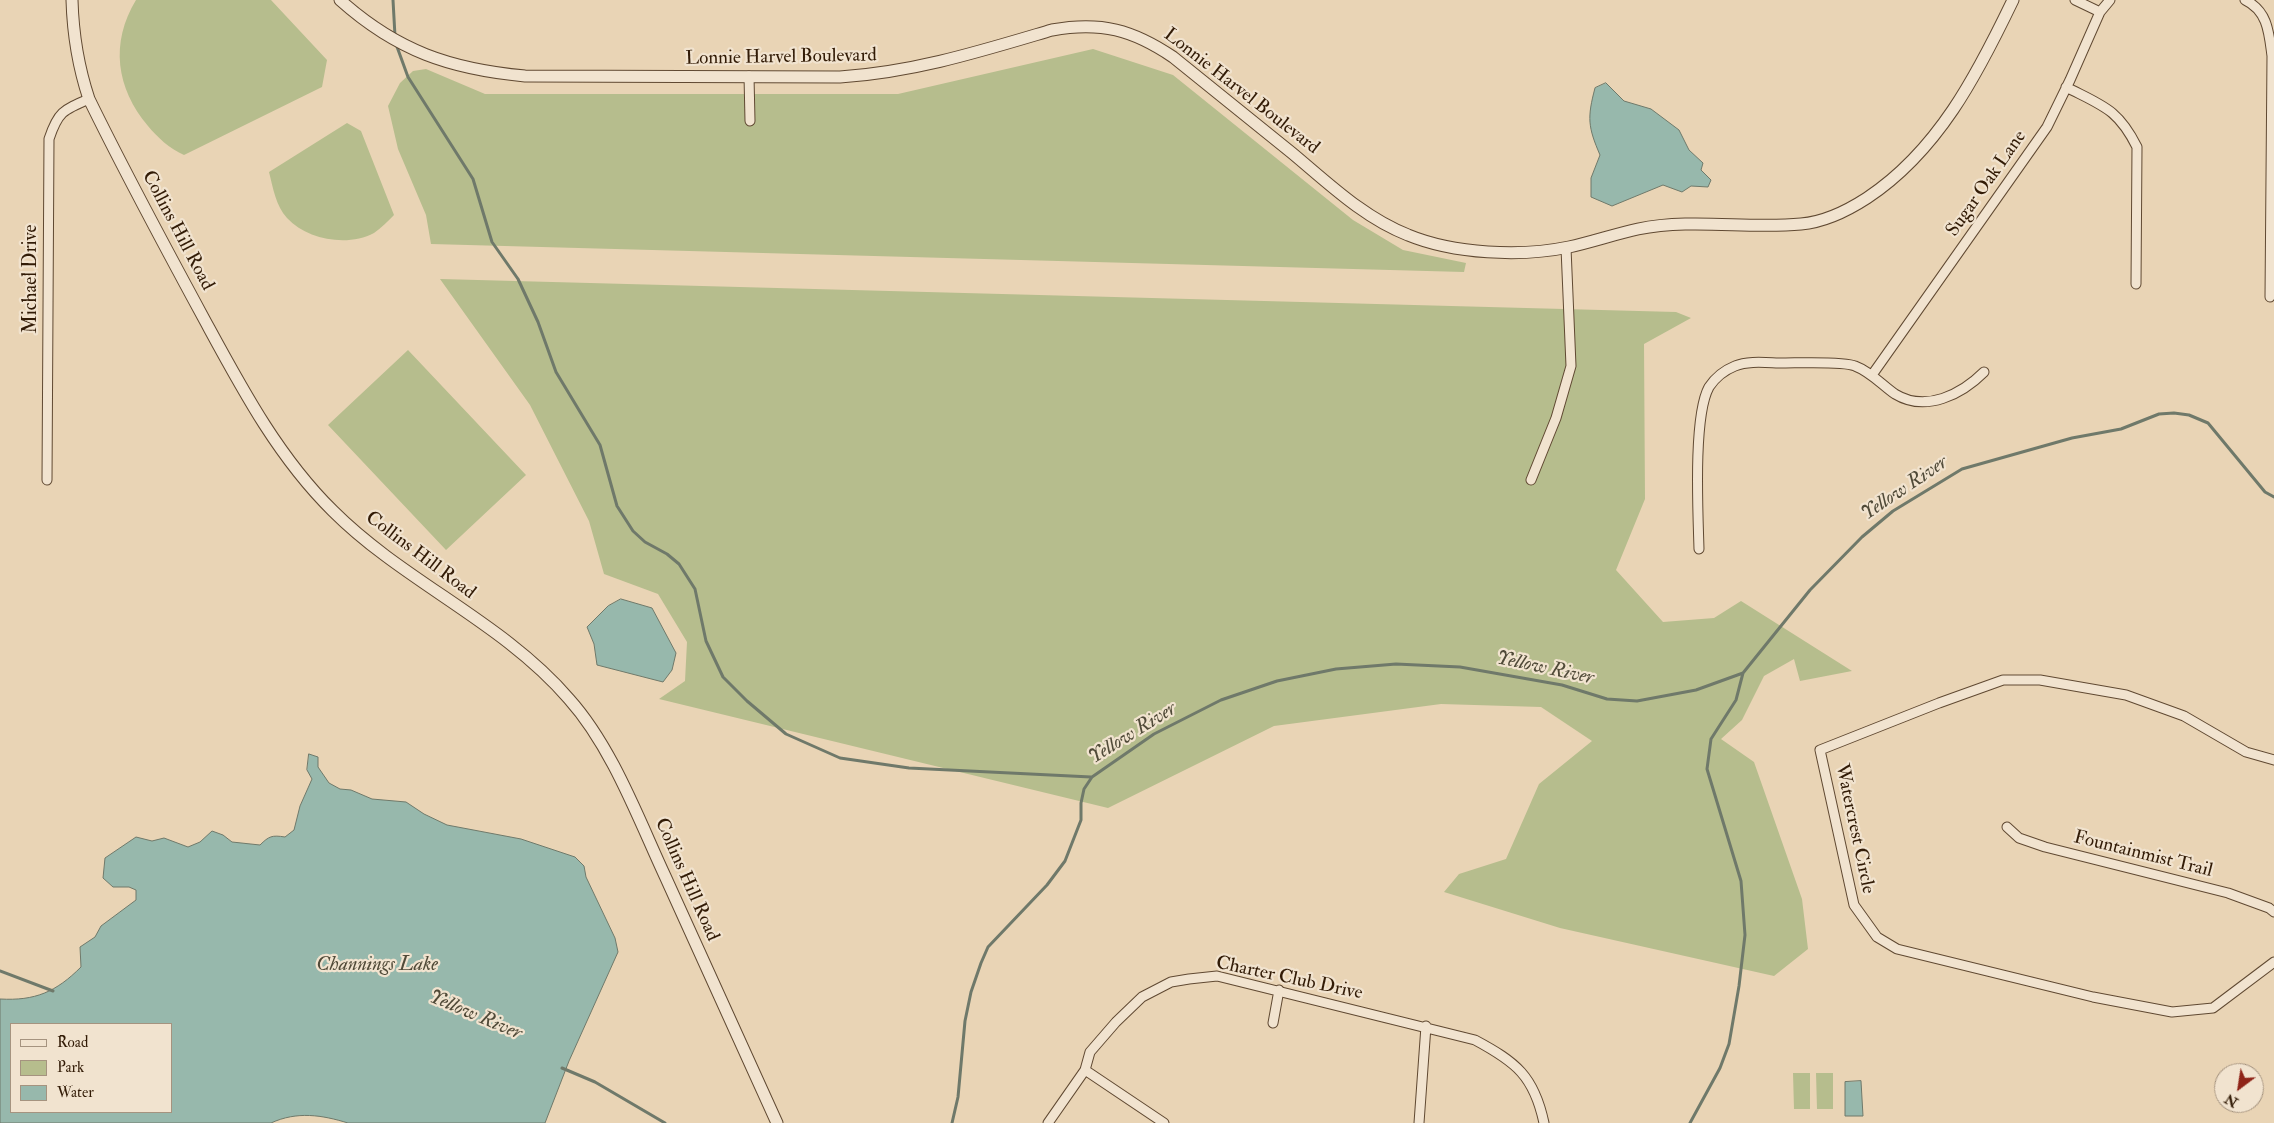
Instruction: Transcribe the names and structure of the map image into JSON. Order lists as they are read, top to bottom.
{
  "streets": {
    "street": [
      "Lonnie Harvel Boulevard",
      "Sugar Oak Lane",
      "Collins Hill Road",
      "Michael Drive",
      "Watercrest Circle",
      "Fountainmist Trail",
      "Charter Club Drive"
    ]
  },
  "crossings": [
    ["Collins Hill Road", "Michael Drive"]
  ],
  "water": ["Yellow River", "Channings Lake"],
  "legend": ["Road", "Park", "Water"],
  "north": "bottom left"
}
